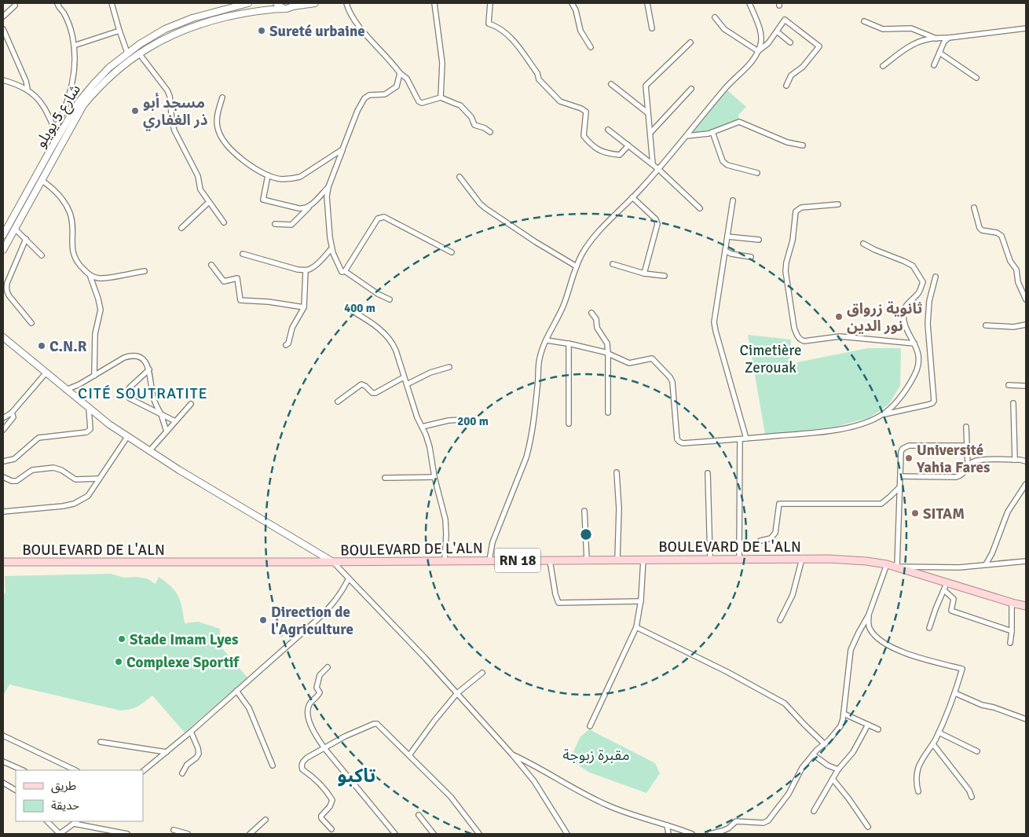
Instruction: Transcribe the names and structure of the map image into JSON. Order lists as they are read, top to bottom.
{
  "streets": {
    "main road": ["شارع 5 يويلو", "BOULEVARD DE L'ALN", "RN 18"]
  },
  "districts": ["CITÉ SOUTRATITE", "تاكبو"],
  "parks": ["Cimetière Zerouak", "مقبرة زبوجة"],
  "places": [
    "Sureté urbaine",
    "مسجد أبو ذر الغفاري",
    "ثانوية زرواق نور الدين",
    "C.N.R",
    "Université Yahia Fares",
    "SITAM",
    "Direction de l'Agriculture",
    "Stade Imam Lyes",
    "Complexe Sportif"
  ],
  "legend": ["طريق", "حديقة"],
  "rings": ["400 m", "200 m"]
}
